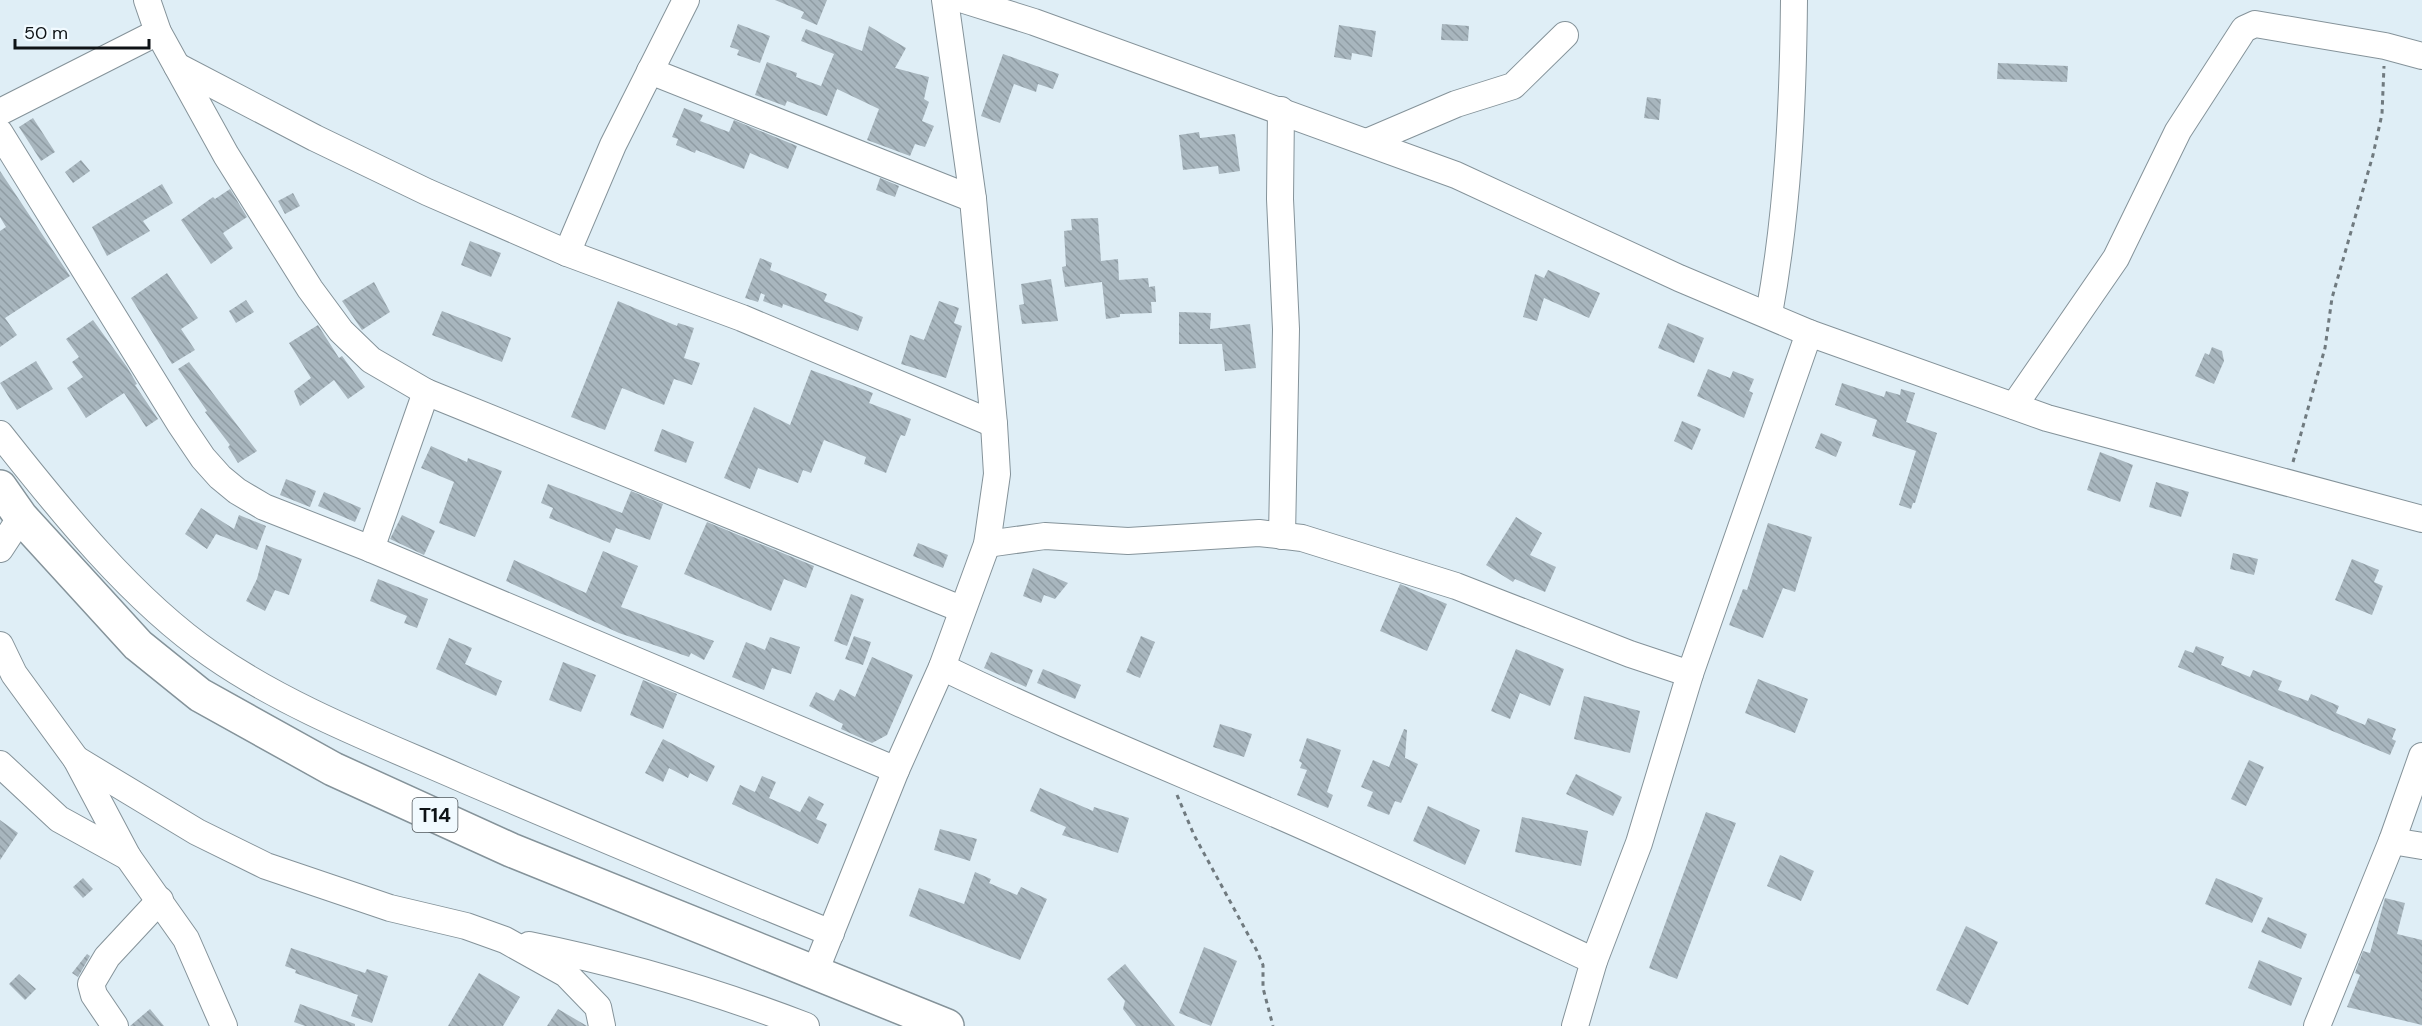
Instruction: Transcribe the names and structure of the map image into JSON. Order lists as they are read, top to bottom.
{
  "streets": {
    "highway": ["T14"]
  },
  "scale_bar": "50 m"
}
